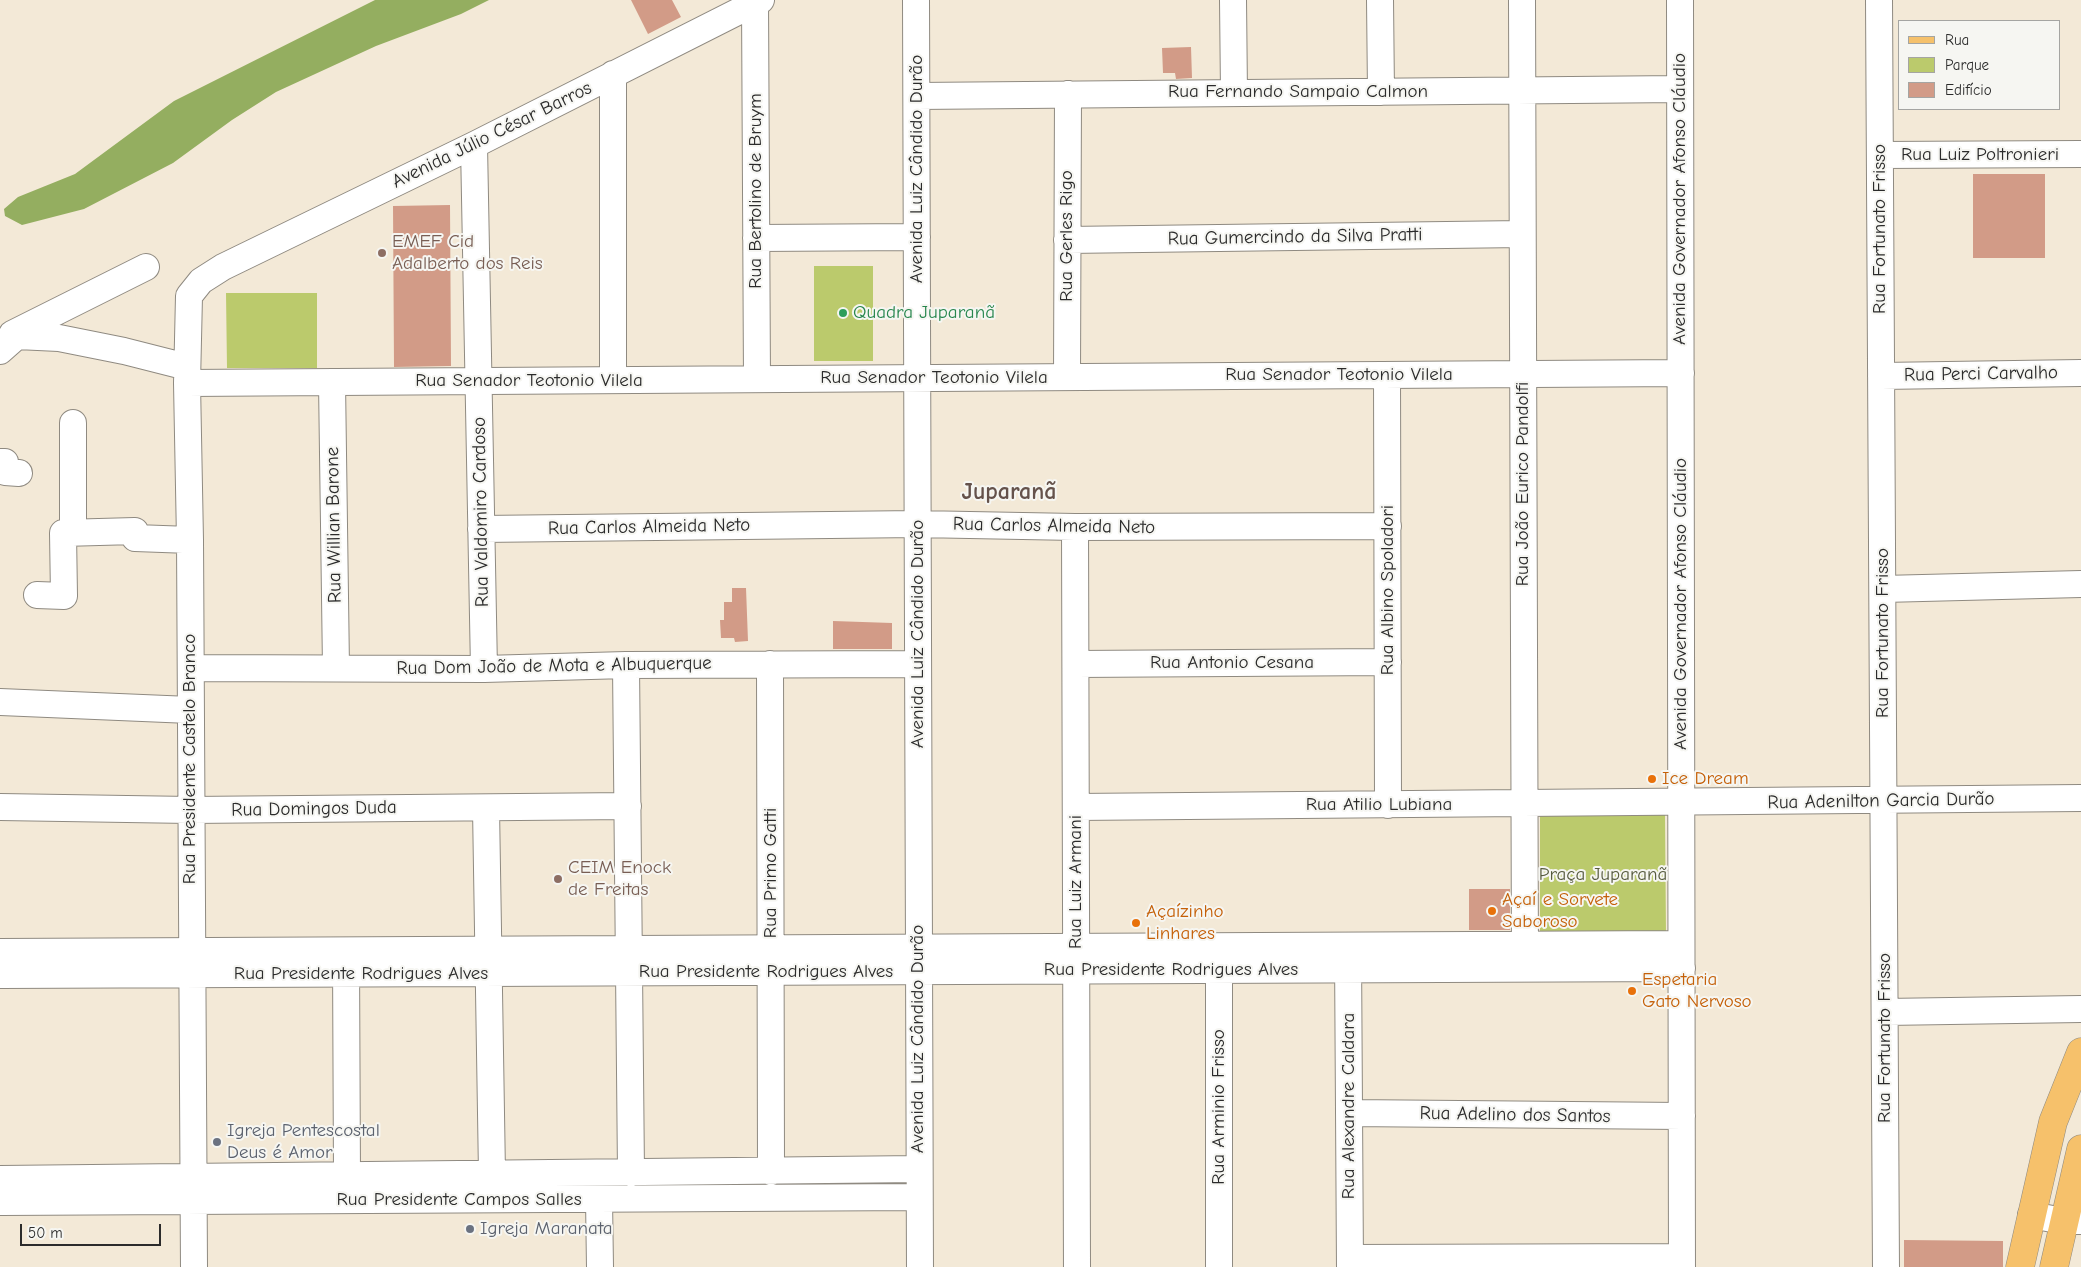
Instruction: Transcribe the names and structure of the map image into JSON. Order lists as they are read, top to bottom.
{
  "streets": {
    "street": [
      "Rua Fernando Sampaio Calmon",
      "Avenida Júlio César Barros",
      "Rua Luiz Poltronieri",
      "Avenida Luiz Cândido Durão",
      "Rua Bertolino de Bruym",
      "Avenida Governador Afonso Cláudio",
      "Rua Fortunato Frisso",
      "Rua Gerles Rigo",
      "Rua Gumercindo da Silva Pratti",
      "Rua Perci Carvalho",
      "Rua Senador Teotonio Vilela",
      "Rua João Eurico Pandolfi",
      "Rua Valdomiro Cardoso",
      "Rua Willian Barone",
      "Rua Carlos Almeida Neto",
      "Rua Albino Spoladori",
      "Rua Antonio Cesana",
      "Rua Dom João de Mota e Albuquerque",
      "Rua Presidente Castelo Branco",
      "Rua Adenilton Garcia Durão",
      "Rua Atilio Lubiana",
      "Rua Domingos Duda",
      "Rua Primo Gatti",
      "Rua Luiz Armani",
      "Rua Presidente Rodrigues Alves",
      "Rua Alexandre Caldara",
      "Rua Arminio Frisso",
      "Rua Adelino dos Santos",
      "Rua Presidente Campos Salles"
    ]
  },
  "crossings": [
    ["Rua Fernando Sampaio Calmon", "Avenida Luiz Cândido Durão"],
    ["Rua Fernando Sampaio Calmon", "Avenida Governador Afonso Cláudio"],
    ["Rua Fernando Sampaio Calmon", "Rua Gerles Rigo"],
    ["Rua Fernando Sampaio Calmon", "Rua João Eurico Pandolfi"],
    ["Avenida Júlio César Barros", "Rua Bertolino de Bruym"],
    ["Avenida Júlio César Barros", "Rua Valdomiro Cardoso"],
    ["Avenida Júlio César Barros", "Rua Presidente Castelo Branco"],
    ["Rua Luiz Poltronieri", "Rua Fortunato Frisso"],
    ["Avenida Luiz Cândido Durão", "Rua Senador Teotonio Vilela"],
    ["Avenida Luiz Cândido Durão", "Rua Carlos Almeida Neto"],
    ["Avenida Luiz Cândido Durão", "Rua Dom João de Mota e Albuquerque"],
    ["Avenida Luiz Cândido Durão", "Rua Presidente Rodrigues Alves"],
    ["Avenida Luiz Cândido Durão", "Rua Presidente Campos Salles"],
    ["Rua Bertolino de Bruym", "Rua Senador Teotonio Vilela"],
    ["Avenida Governador Afonso Cláudio", "Rua Senador Teotonio Vilela"],
    ["Avenida Governador Afonso Cláudio", "Rua Adenilton Garcia Durão"],
    ["Avenida Governador Afonso Cláudio", "Rua Atilio Lubiana"],
    ["Avenida Governador Afonso Cláudio", "Rua Presidente Rodrigues Alves"],
    ["Avenida Governador Afonso Cláudio", "Rua Adelino dos Santos"],
    ["Rua Fortunato Frisso", "Rua Perci Carvalho"],
    ["Rua Fortunato Frisso", "Rua Adenilton Garcia Durão"],
    ["Rua Gerles Rigo", "Rua Gumercindo da Silva Pratti"],
    ["Rua Gerles Rigo", "Rua Senador Teotonio Vilela"],
    ["Rua Gumercindo da Silva Pratti", "Rua João Eurico Pandolfi"],
    ["Rua Senador Teotonio Vilela", "Rua João Eurico Pandolfi"],
    ["Rua Senador Teotonio Vilela", "Rua Valdomiro Cardoso"],
    ["Rua Senador Teotonio Vilela", "Rua Willian Barone"],
    ["Rua Senador Teotonio Vilela", "Rua Albino Spoladori"],
    ["Rua Senador Teotonio Vilela", "Rua Presidente Castelo Branco"],
    ["Rua João Eurico Pandolfi", "Rua Atilio Lubiana"],
    ["Rua João Eurico Pandolfi", "Rua Presidente Rodrigues Alves"],
    ["Rua Valdomiro Cardoso", "Rua Carlos Almeida Neto"],
    ["Rua Valdomiro Cardoso", "Rua Dom João de Mota e Albuquerque"],
    ["Rua Willian Barone", "Rua Dom João de Mota e Albuquerque"],
    ["Rua Carlos Almeida Neto", "Rua Albino Spoladori"],
    ["Rua Carlos Almeida Neto", "Rua Luiz Armani"],
    ["Rua Albino Spoladori", "Rua Antonio Cesana"],
    ["Rua Albino Spoladori", "Rua Atilio Lubiana"],
    ["Rua Antonio Cesana", "Rua Luiz Armani"],
    ["Rua Dom João de Mota e Albuquerque", "Rua Presidente Castelo Branco"],
    ["Rua Dom João de Mota e Albuquerque", "Rua Primo Gatti"],
    ["Rua Presidente Castelo Branco", "Rua Domingos Duda"],
    ["Rua Presidente Castelo Branco", "Rua Presidente Rodrigues Alves"],
    ["Rua Presidente Castelo Branco", "Rua Presidente Campos Salles"],
    ["Rua Adenilton Garcia Durão", "Rua Atilio Lubiana"],
    ["Rua Atilio Lubiana", "Rua Luiz Armani"],
    ["Rua Primo Gatti", "Rua Presidente Rodrigues Alves"],
    ["Rua Primo Gatti", "Rua Presidente Campos Salles"],
    ["Rua Luiz Armani", "Rua Presidente Rodrigues Alves"],
    ["Rua Presidente Rodrigues Alves", "Rua Alexandre Caldara"],
    ["Rua Presidente Rodrigues Alves", "Rua Arminio Frisso"],
    ["Rua Alexandre Caldara", "Rua Adelino dos Santos"]
  ],
  "districts": ["Juparanã"],
  "parks": ["Praça Juparanã"],
  "places": [
    "EMEF Cid Adalberto dos Reis",
    "Quadra Juparanã",
    "Ice Dream",
    "CEIM Enock de Freitas",
    "Açaí e Sorvete Saboroso",
    "Açaízinho Linhares",
    "Espetaria Gato Nervoso",
    "Igreja Pentescostal Deus é Amor",
    "Igreja Maranata"
  ],
  "legend": ["Rua", "Parque", "Edifício"],
  "scale_bar": "50 m"
}
